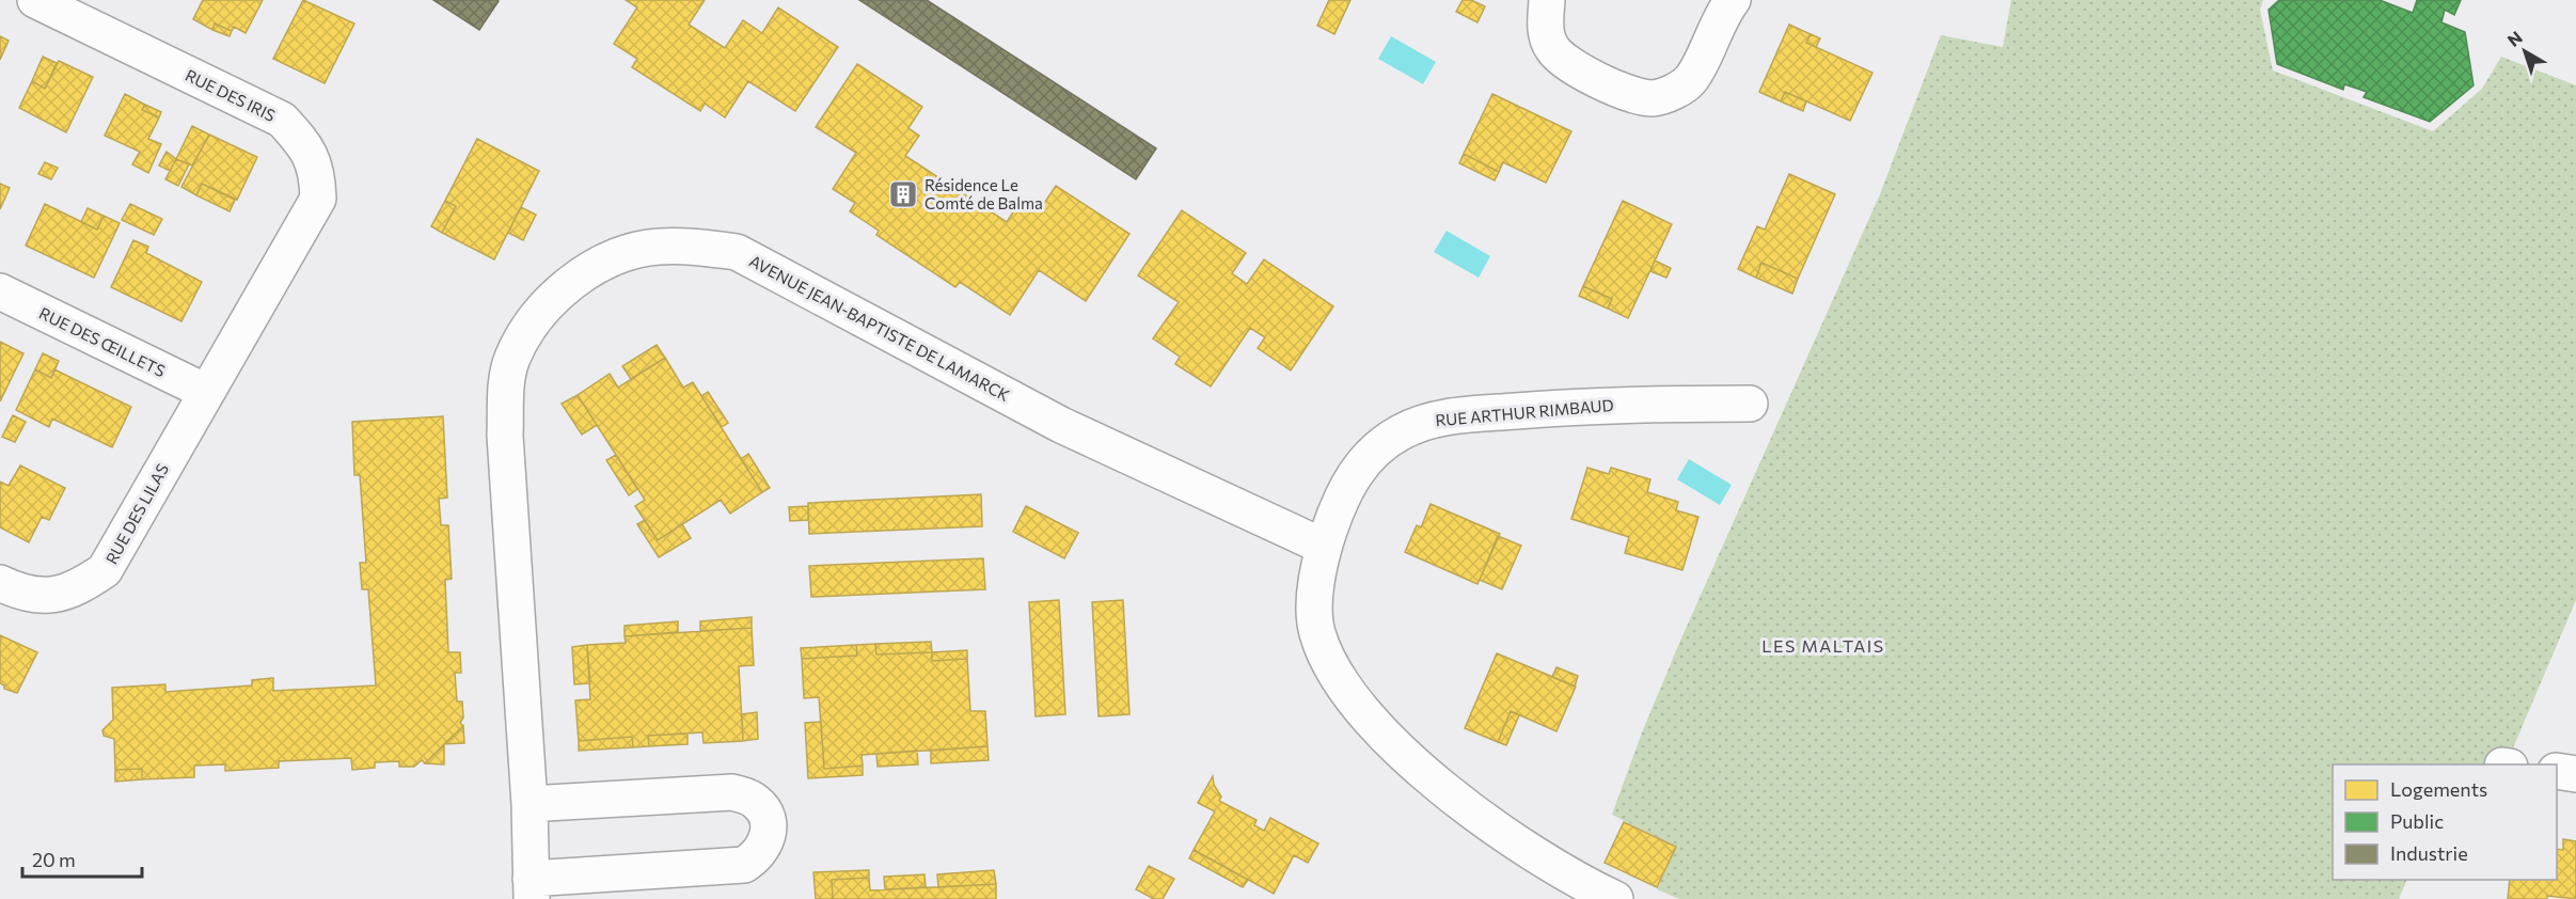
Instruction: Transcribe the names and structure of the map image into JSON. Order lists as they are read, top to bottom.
{
  "streets": {
    "street": [
      "RUE DES IRIS",
      "AVENUE JEAN-BAPTISTE DE LAMARCK",
      "RUE DES ŒILLETS",
      "RUE ARTHUR RIMBAUD",
      "RUE DES LILAS"
    ]
  },
  "crossings": [
    ["RUE DES IRIS", "RUE DES ŒILLETS"],
    ["RUE DES IRIS", "RUE DES LILAS"],
    ["AVENUE JEAN-BAPTISTE DE LAMARCK", "RUE ARTHUR RIMBAUD"],
    ["RUE DES ŒILLETS", "RUE DES LILAS"]
  ],
  "districts": ["LES MALTAIS"],
  "places": {
    "building": ["Résidence Le Comté de Balma"]
  },
  "legend": ["Logements", "Public", "Industrie"],
  "scale_bar": "20 m",
  "north": "top left"
}
